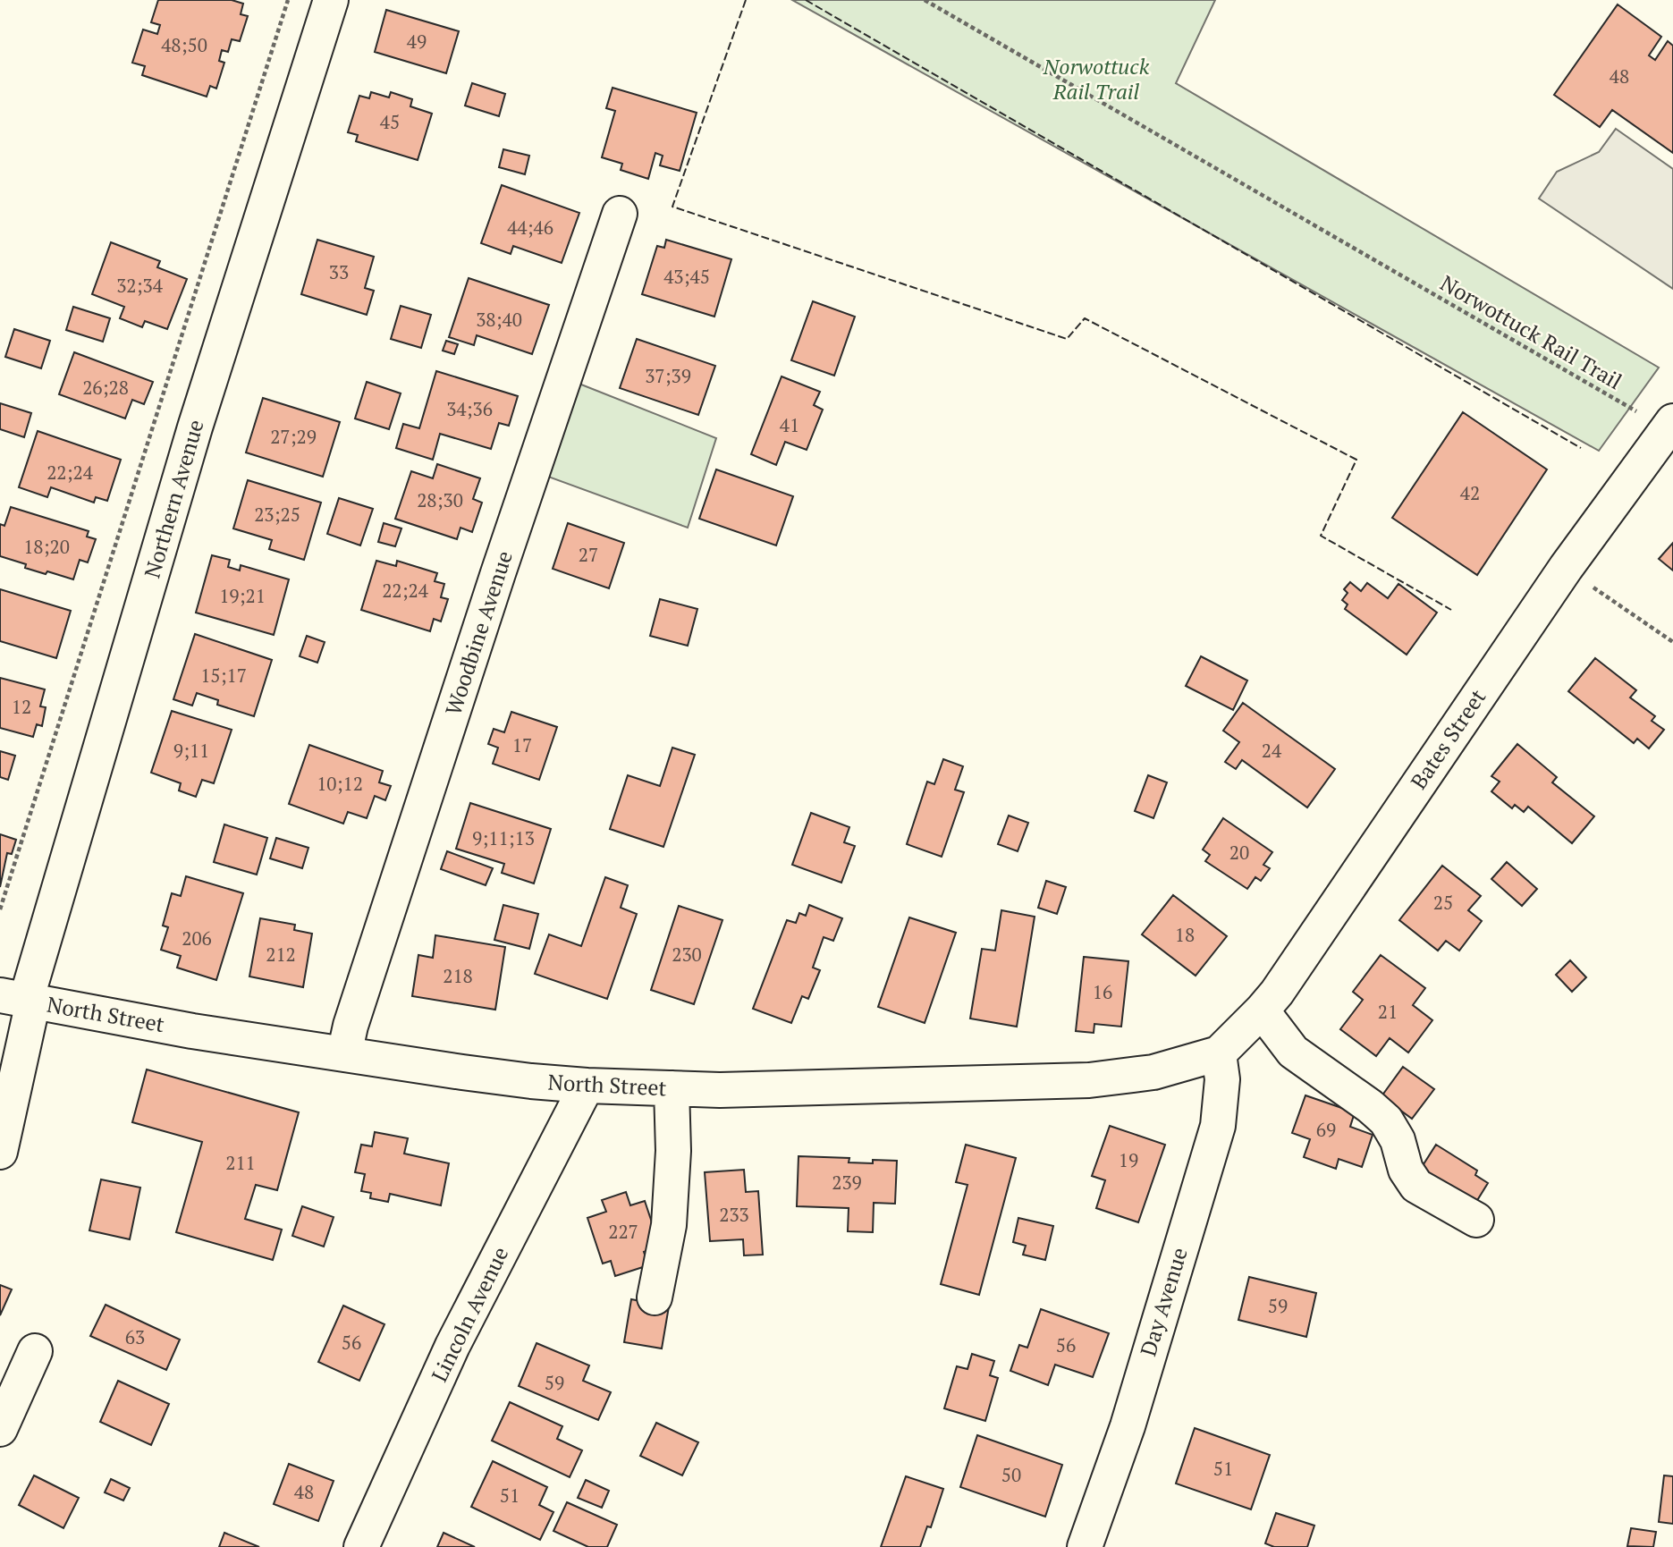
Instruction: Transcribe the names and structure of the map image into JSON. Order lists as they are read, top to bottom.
{
  "streets": {
    "street": [
      "Northern Avenue",
      "Woodbine Avenue",
      "Bates Street",
      "North Street",
      "Day Avenue",
      "Lincoln Avenue"
    ],
    "path": ["Norwottuck Rail Trail"]
  },
  "crossings": [
    ["Northern Avenue", "North Street"],
    ["Woodbine Avenue", "North Street"],
    ["Bates Street", "North Street"],
    ["Bates Street", "Day Avenue"],
    ["North Street", "Day Avenue"],
    ["North Street", "Lincoln Avenue"]
  ],
  "parks": ["Norwottuck Rail Trail"],
  "house_numbers": [
    "49",
    "48;50",
    "48",
    "45",
    "44;46",
    "33",
    "43;45",
    "32;34",
    "38;40",
    "37;39",
    "26;28",
    "34;36",
    "41",
    "27;29",
    "22;24",
    "42",
    "28;30",
    "23;25",
    "18;20",
    "27",
    "22;24",
    "19;21",
    "15;17",
    "12",
    "17",
    "9;11",
    "24",
    "10;12",
    "9;11;13",
    "20",
    "25",
    "18",
    "206",
    "212",
    "230",
    "218",
    "16",
    "21",
    "69",
    "19",
    "211",
    "239",
    "233",
    "227",
    "59",
    "63",
    "56",
    "56",
    "59",
    "51",
    "50",
    "48",
    "51"
  ]
}
